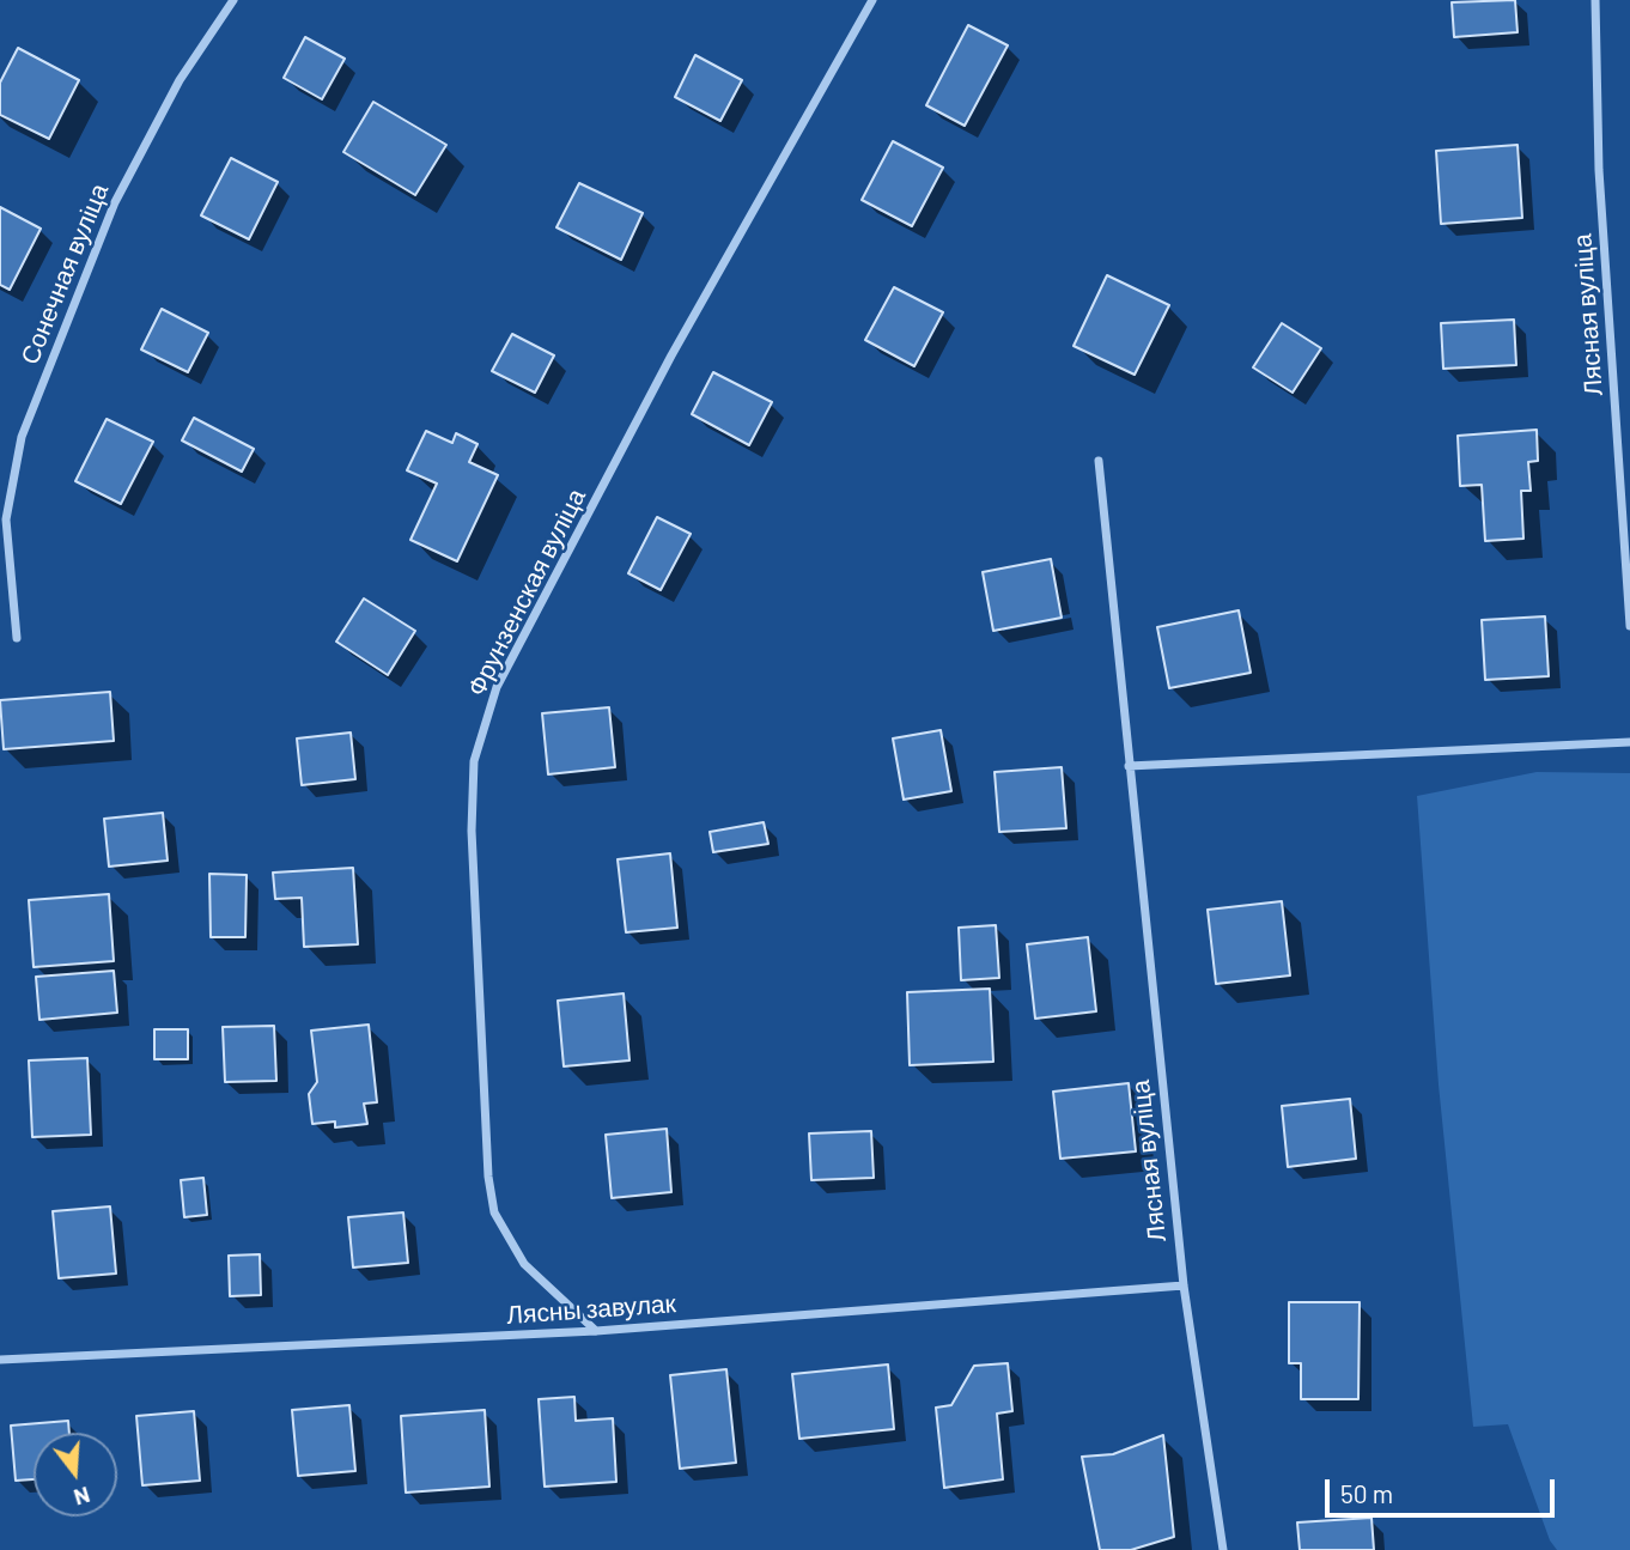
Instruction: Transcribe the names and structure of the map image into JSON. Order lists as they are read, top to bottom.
{
  "streets": {
    "street": [
      "Сонечная вуліца",
      "Лясная вуліца",
      "Фрунзенская вуліца",
      "Лясны завулак"
    ]
  },
  "crossings": [
    ["Лясная вуліца", "Лясны завулак"],
    ["Фрунзенская вуліца", "Лясны завулак"]
  ],
  "scale_bar": "50 m",
  "north": "bottom"
}
